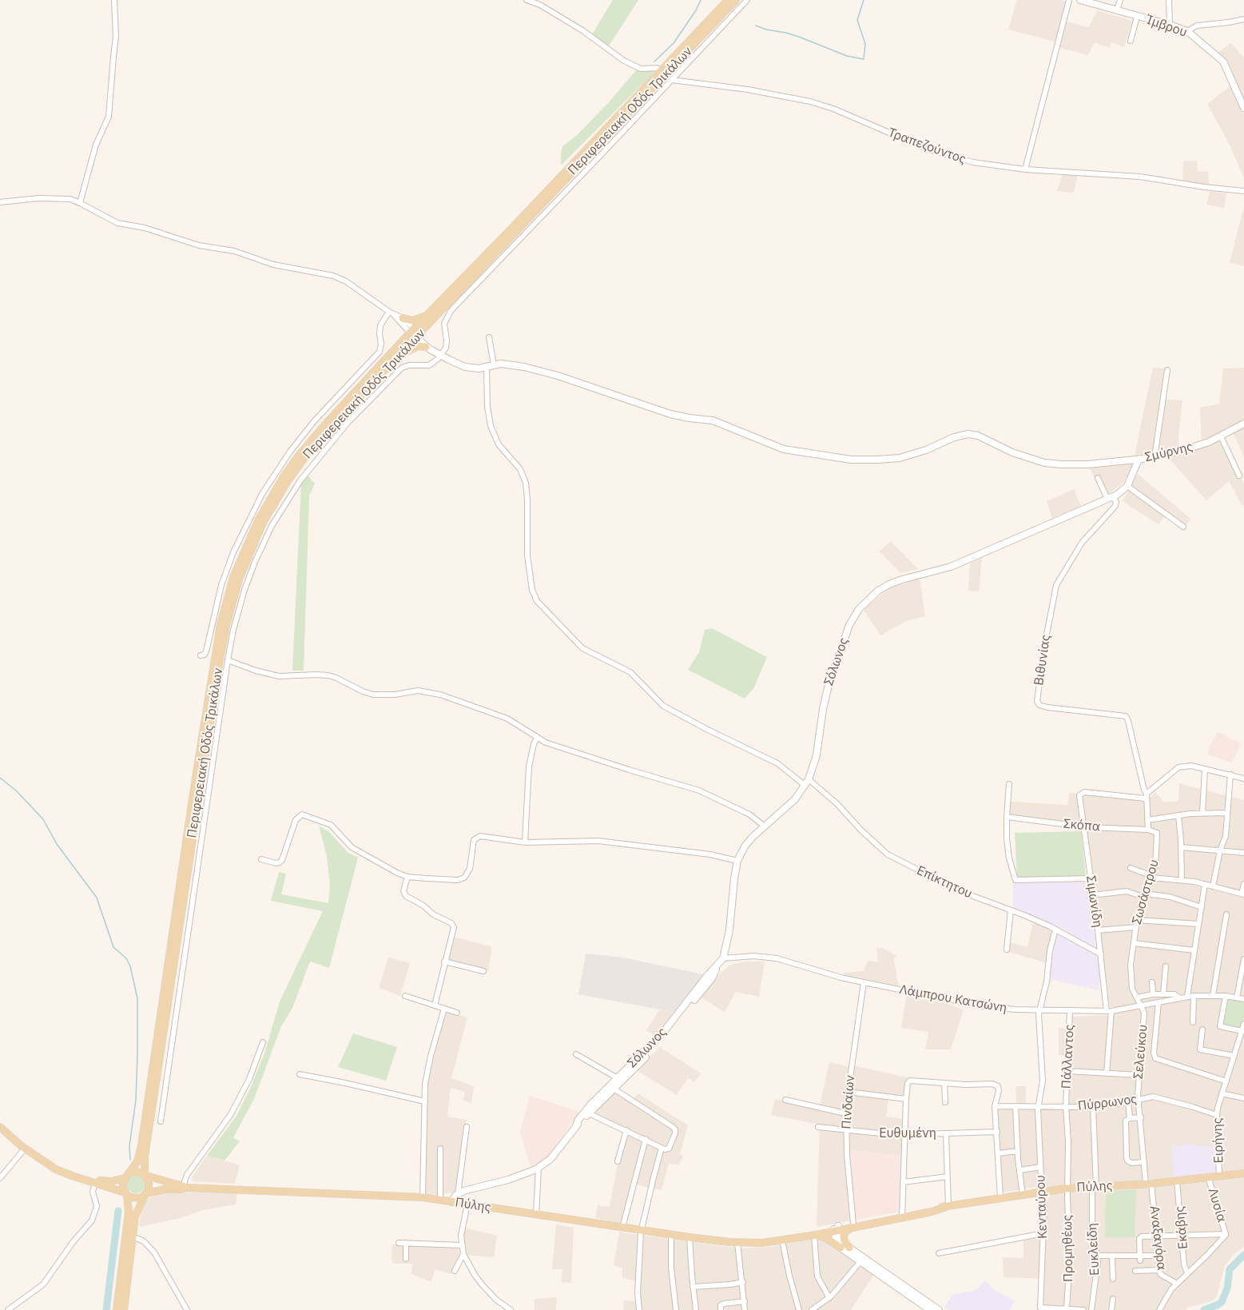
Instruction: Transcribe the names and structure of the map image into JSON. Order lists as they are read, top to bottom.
{
  "streets": {
    "main road": ["Περιφερειακή Οδός Τρικάλων", "Πύλης"],
    "street": [
      "Ίμβρου",
      "Τραπεζούντος",
      "Σμύρνης",
      "Βιθυνίας",
      "Σόλωνος",
      "Σκόπα",
      "Επίκτητου",
      "Σωσάστρου",
      "Σιμωνίδη",
      "Λάμπρου Κατσώνη",
      "Σελεύκου",
      "Πάλλαντος",
      "Πινδαίων",
      "Πύρρωνος",
      "Ευθυμένη",
      "Ειρήνης",
      "Λυσία",
      "Κενταύρου",
      "Εκάβης",
      "Αναξαγόρα",
      "Προμηθέως",
      "Ευκλείδη"
    ]
  },
  "crossings": [
    ["Βιθυνίας", "Σόλωνος"],
    ["Βιθυνίας", "Σιμωνίδη"],
    ["Σόλωνος", "Επίκτητου"],
    ["Σόλωνος", "Λάμπρου Κατσώνη"],
    ["Σκόπα", "Σωσάστρου"],
    ["Σκόπα", "Σιμωνίδη"],
    ["Επίκτητου", "Σιμωνίδη"],
    ["Επίκτητου", "Κενταύρου"],
    ["Σωσάστρου", "Λάμπρου Κατσώνη"],
    ["Σωσάστρου", "Σελεύκου"],
    ["Σιμωνίδη", "Λάμπρου Κατσώνη"],
    ["Λάμπρου Κατσώνη", "Σελεύκου"],
    ["Λάμπρου Κατσώνη", "Πάλλαντος"],
    ["Λάμπρου Κατσώνη", "Πινδαίων"],
    ["Λάμπρου Κατσώνη", "Κενταύρου"],
    ["Σελεύκου", "Πύρρωνος"],
    ["Σελεύκου", "Πύλης"],
    ["Σελεύκου", "Αναξαγόρα"],
    ["Πάλλαντος", "Πύρρωνος"],
    ["Πάλλαντος", "Πύλης"],
    ["Πάλλαντος", "Προμηθέως"],
    ["Πινδαίων", "Ευθυμένη"],
    ["Πινδαίων", "Πύλης"],
    ["Πύρρωνος", "Ειρήνης"],
    ["Πύρρωνος", "Κενταύρου"],
    ["Ειρήνης", "Πύλης"],
    ["Πύλης", "Λυσία"],
    ["Πύλης", "Κενταύρου"],
    ["Πύλης", "Εκάβης"],
    ["Πύλης", "Αναξαγόρα"],
    ["Πύλης", "Προμηθέως"],
    ["Πύλης", "Ευκλείδη"],
    ["Κενταύρου", "Προμηθέως"]
  ]
}
